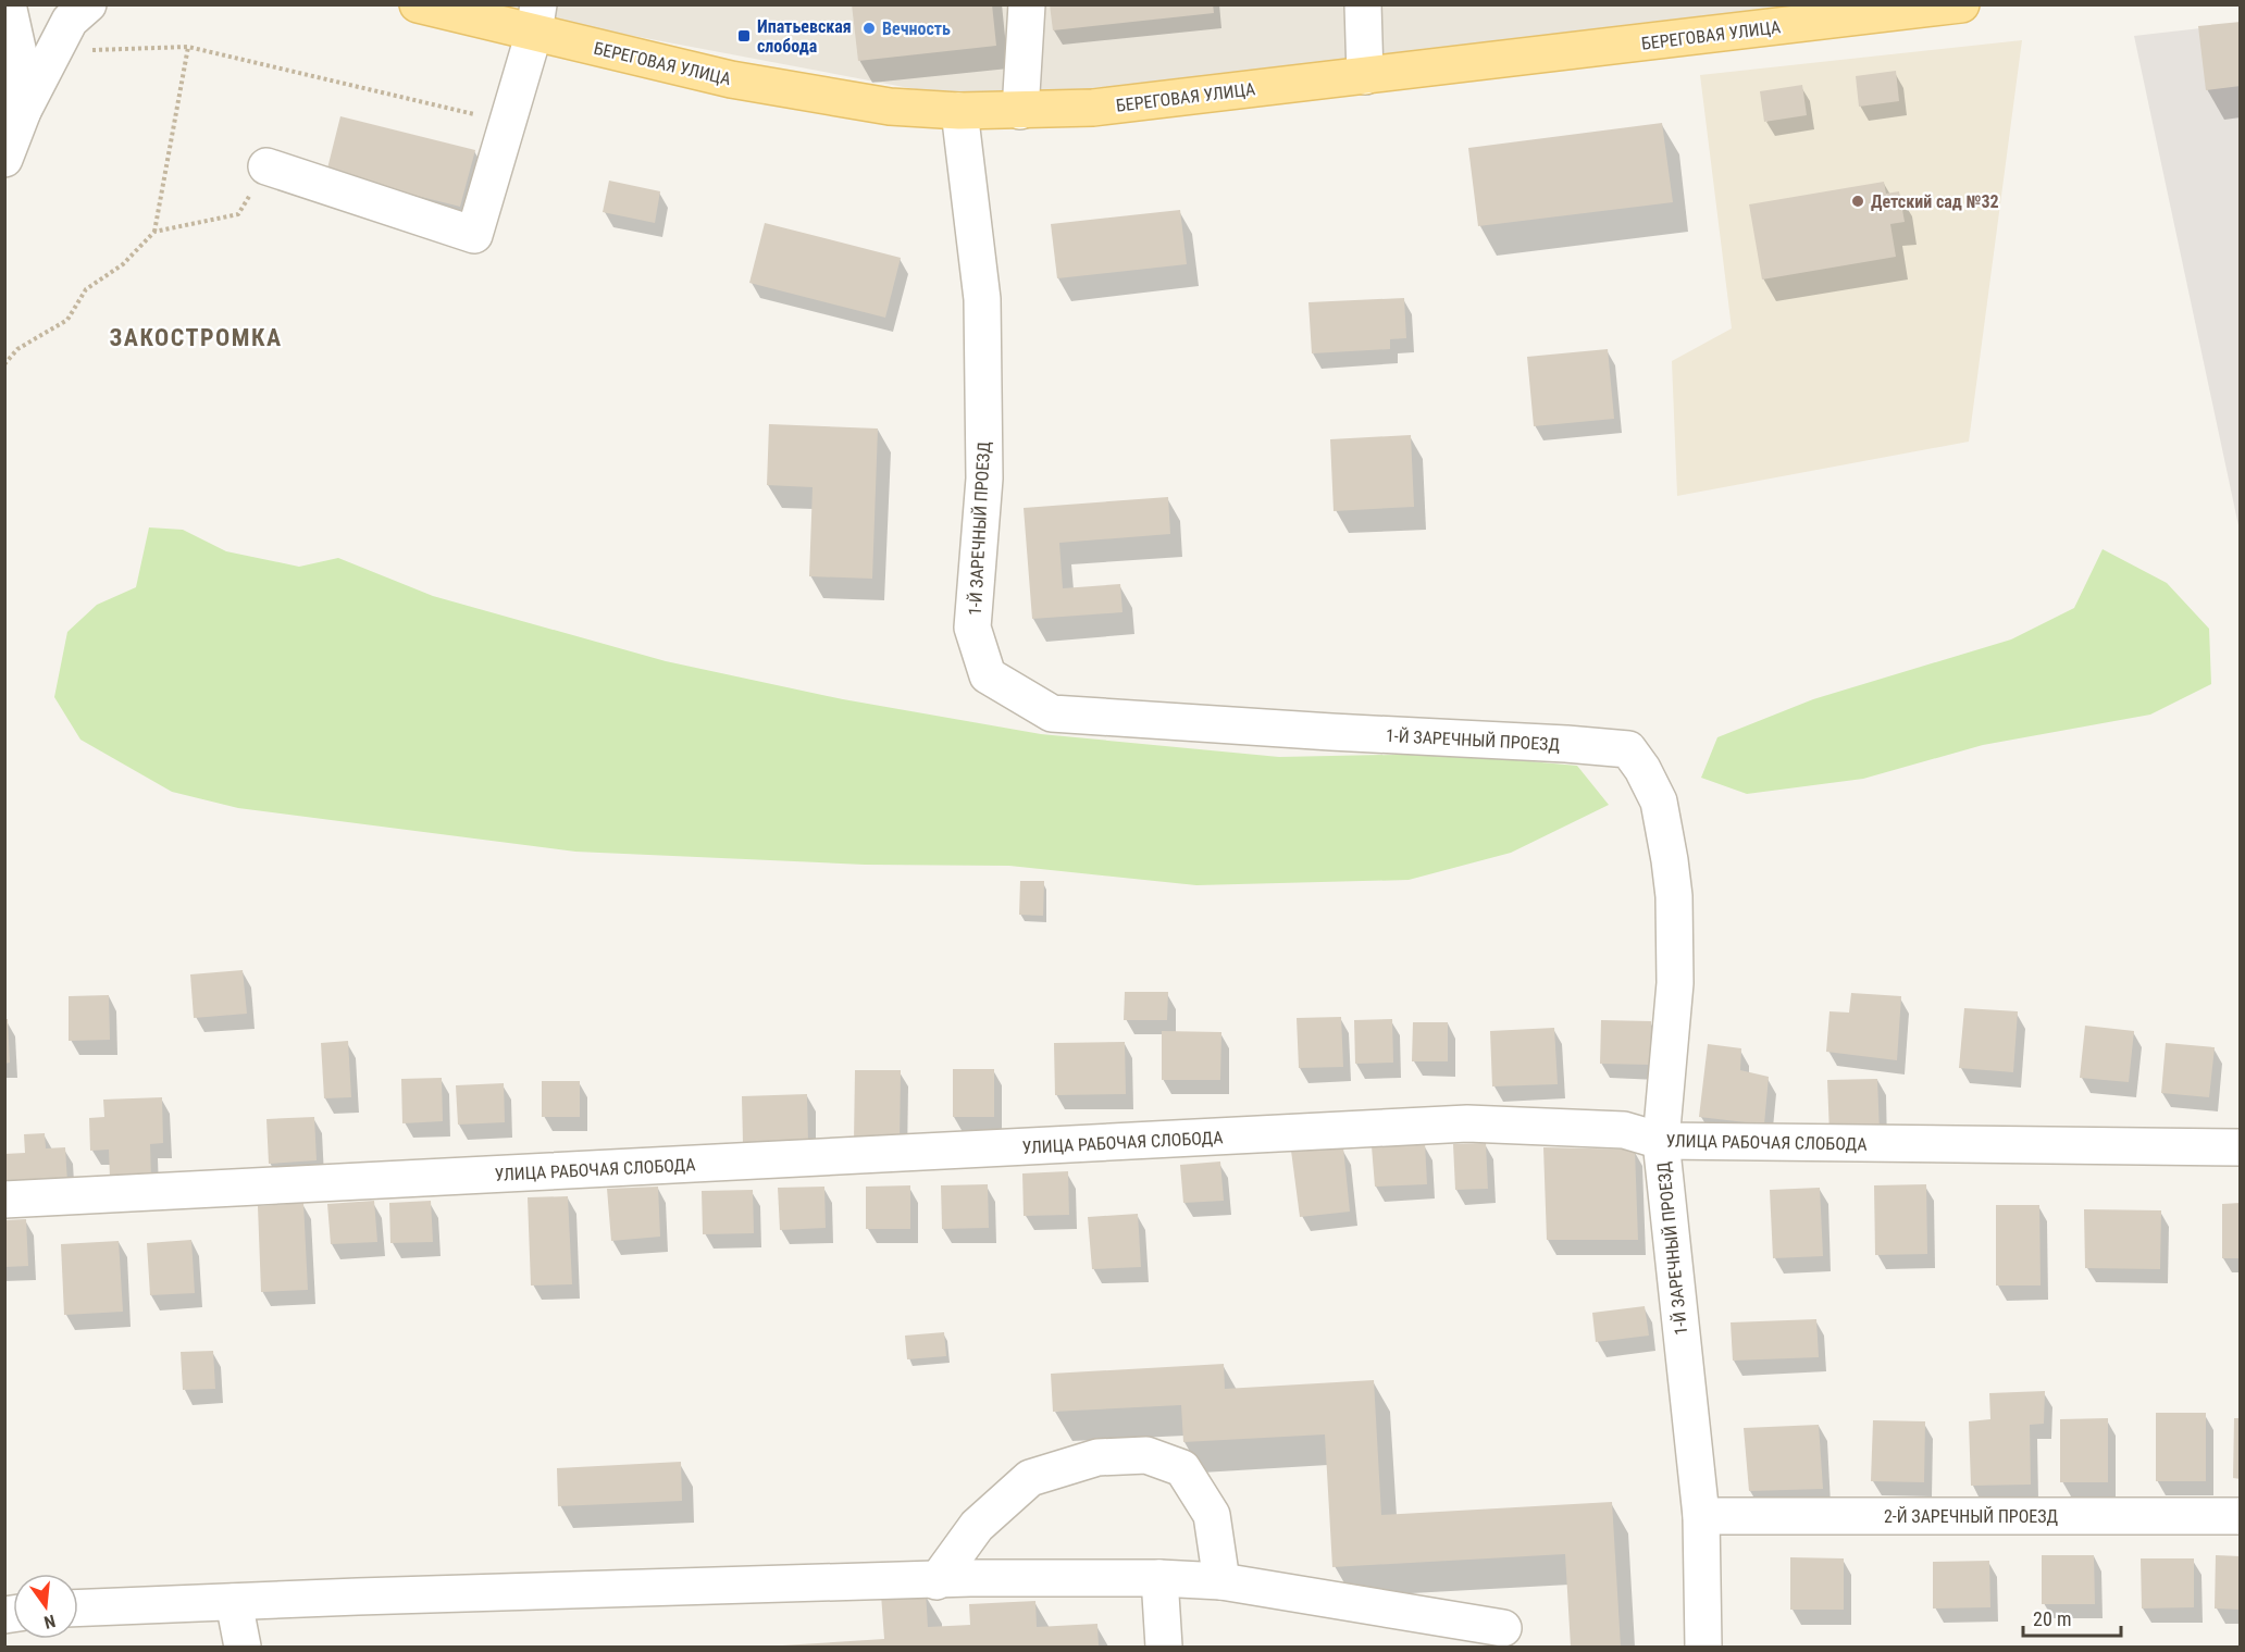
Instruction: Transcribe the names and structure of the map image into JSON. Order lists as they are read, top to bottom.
{
  "streets": {
    "main road": ["БЕРЕГОВАЯ УЛИЦА"],
    "street": ["1-Й ЗАРЕЧНЫЙ ПРОЕЗД", "УЛИЦА РАБОЧАЯ СЛОБОДА", "2-Й ЗАРЕЧНЫЙ ПРОЕЗД"]
  },
  "crossings": [
    ["БЕРЕГОВАЯ УЛИЦА", "1-Й ЗАРЕЧНЫЙ ПРОЕЗД"],
    ["1-Й ЗАРЕЧНЫЙ ПРОЕЗД", "УЛИЦА РАБОЧАЯ СЛОБОДА"],
    ["1-Й ЗАРЕЧНЫЙ ПРОЕЗД", "2-Й ЗАРЕЧНЫЙ ПРОЕЗД"]
  ],
  "districts": ["ЗАКОСТРОМКА"],
  "places": {
    "other": ["Вечность", "Детский сад №32"],
    "transit": ["Ипатьевская слобода"]
  },
  "scale_bar": "20 m",
  "north": "bottom"
}
